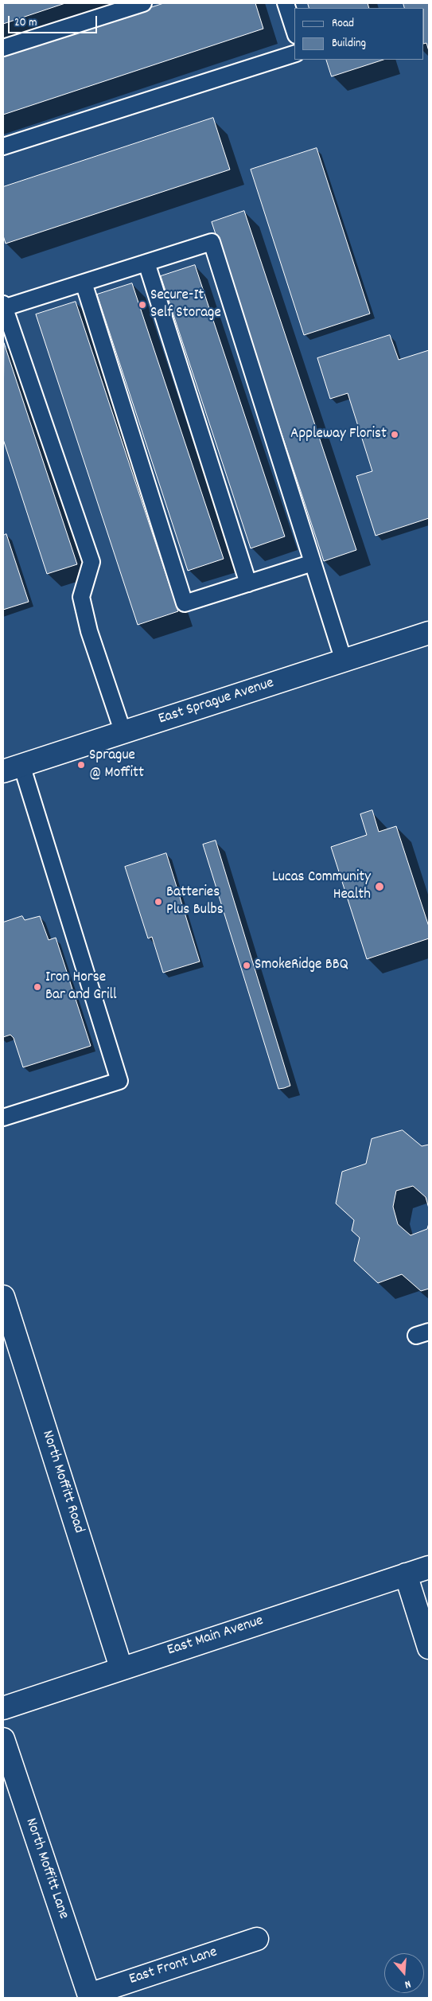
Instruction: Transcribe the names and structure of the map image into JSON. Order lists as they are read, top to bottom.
{
  "streets": {
    "street": [
      "East Sprague Avenue",
      "North Moffitt Road",
      "East Main Avenue",
      "North Moffitt Lane",
      "East Front Lane"
    ]
  },
  "crossings": [
    ["North Moffitt Road", "East Main Avenue"],
    ["North Moffitt Lane", "East Front Lane"]
  ],
  "places": [
    "Secure-It Self Storage",
    "Appleway Florist",
    "Sprague @ Moffitt",
    "Lucas Community Health",
    "Batteries Plus Bulbs",
    "SmokeRidge BBQ",
    "Iron Horse Bar and Grill"
  ],
  "legend": ["Road", "Building"],
  "scale_bar": "20 m",
  "north": "bottom"
}
